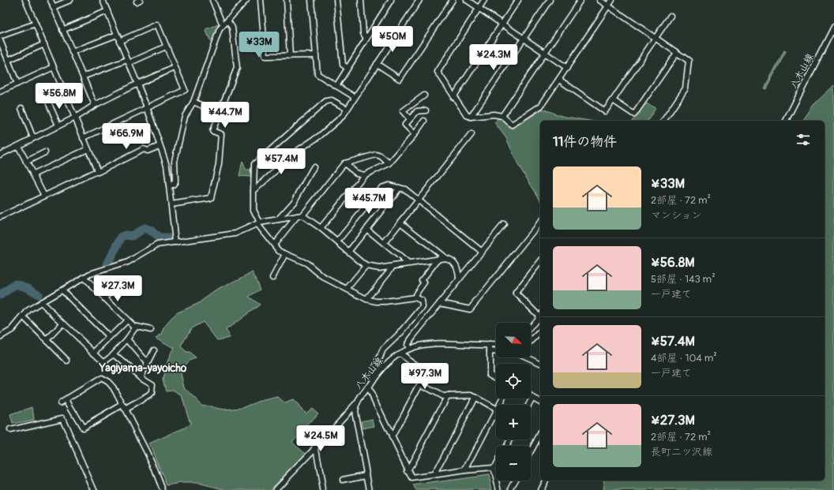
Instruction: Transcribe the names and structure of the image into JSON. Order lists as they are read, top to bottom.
{
  "streets": {
    "street": ["八木山線"]
  },
  "districts": ["Yagiyama-yayoicho"],
  "north": "bottom right",
  "page": {
    "price": [
      "¥50M",
      "¥33M",
      "¥24.3M",
      "¥56.8M",
      "¥44.7M",
      "¥66.9M",
      "¥57.4M",
      "¥45.7M",
      "¥27.3M",
      "¥97.3M",
      "¥24.5M"
    ],
    "heading": "11件の物件",
    "list": [
      {
        "name": "¥33M",
        "note": "2部屋 · 72 m² · マンション"
      },
      {
        "name": "¥56.8M",
        "note": "5部屋 · 143 m² · 一戸建て"
      },
      {
        "name": "¥57.4M",
        "note": "4部屋 · 104 m² · 一戸建て"
      },
      {
        "name": "¥27.3M",
        "note": "2部屋 · 72 m² · 長町二ツ沢線"
      }
    ],
    "map_buttons": ["+", "−"]
  }
}
